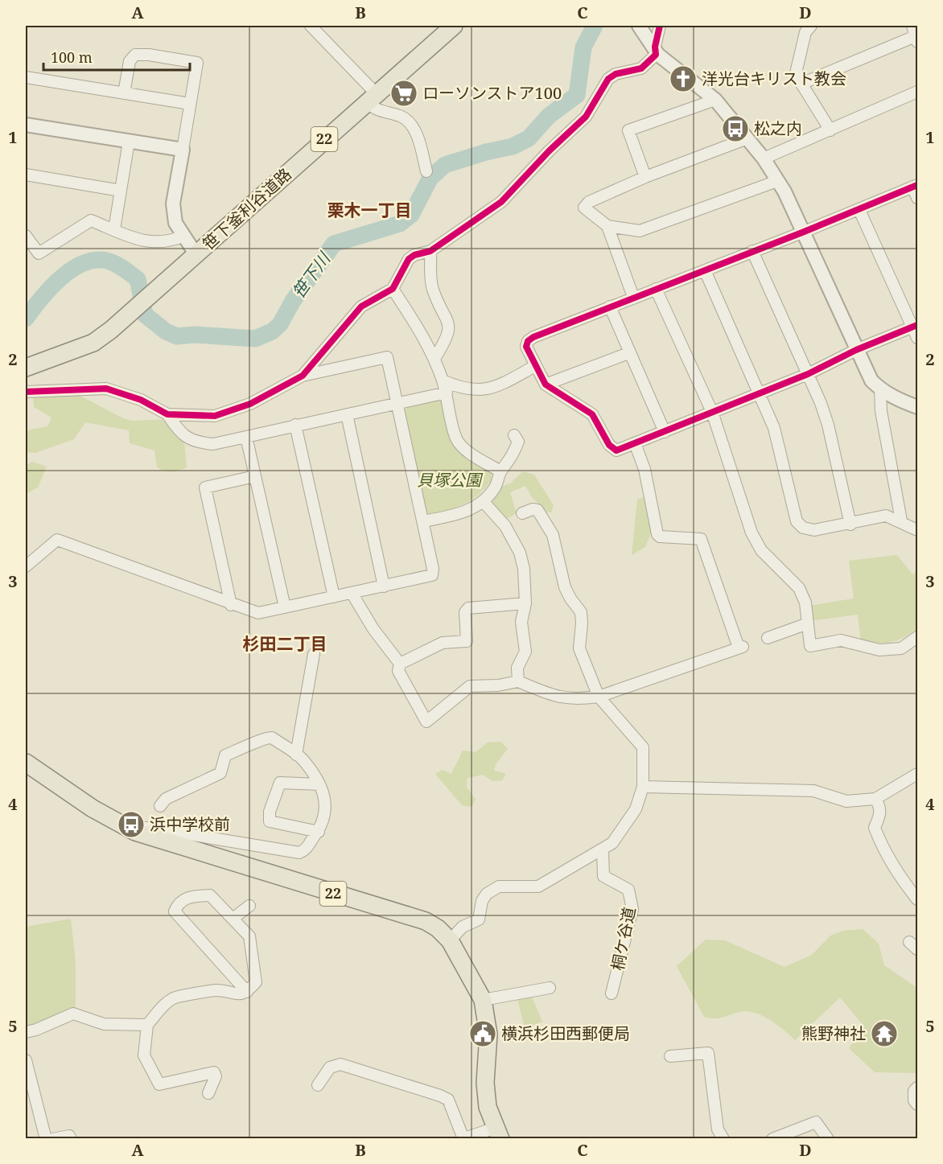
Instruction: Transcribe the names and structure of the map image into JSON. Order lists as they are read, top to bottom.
{
  "streets": {
    "main road": ["22", "笹下釜利谷道路"],
    "street": ["桐ケ谷道"]
  },
  "districts": ["栗木一丁目", "杉田二丁目"],
  "water": ["笹下川"],
  "parks": ["貝塚公園"],
  "places": {
    "church": ["洋光台キリスト教会"],
    "supermarket": ["ローソンストア100"],
    "bus stop": ["松之内", "浜中学校前"],
    "public building": ["横浜杉田西郵便局"],
    "temple": ["熊野神社"]
  },
  "scale_bar": "100 m",
  "grid": {
    "columns": [
      "A",
      "B",
      "C",
      "D"
    ],
    "rows": [
      "1",
      "2",
      "3",
      "4",
      "5"
    ]
  }
}
